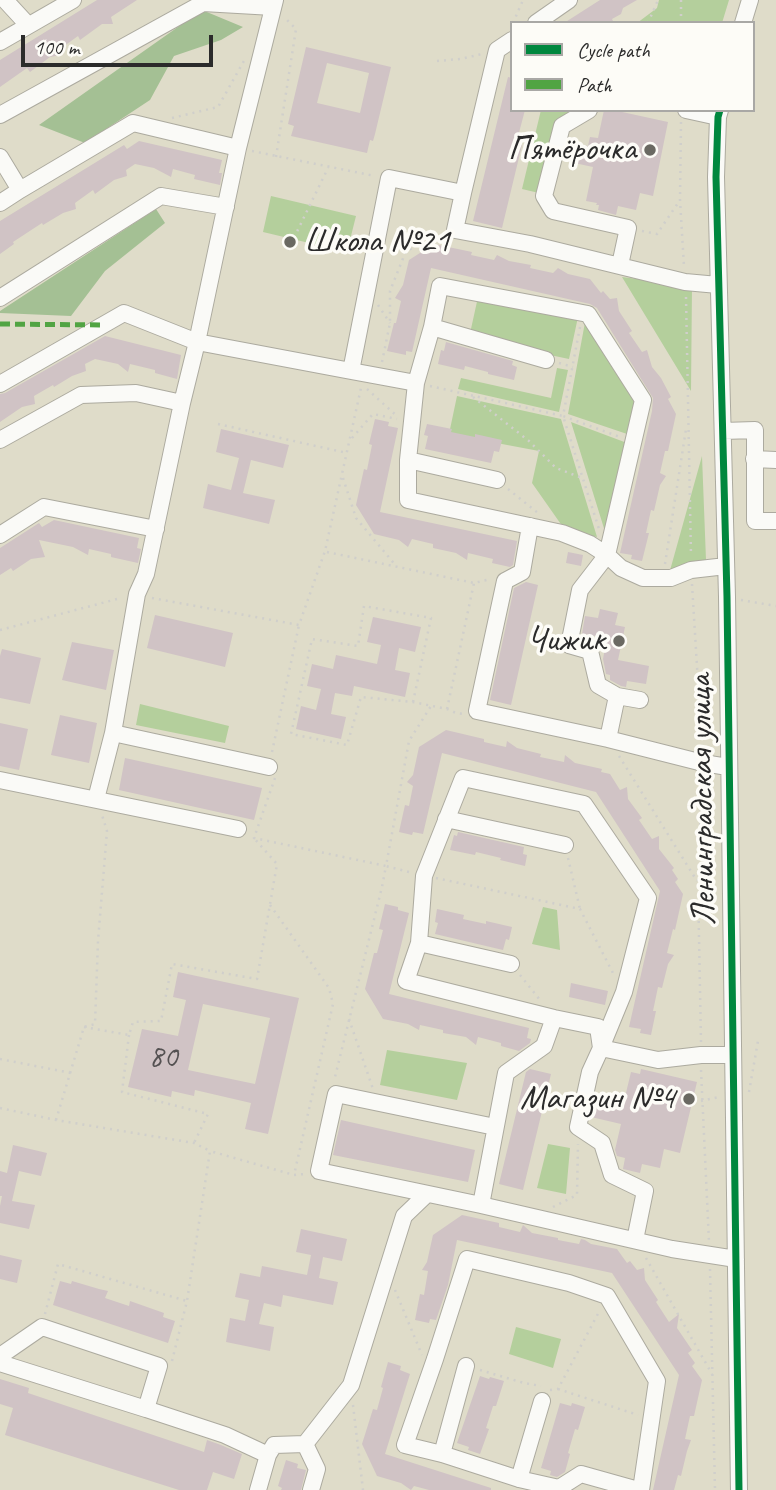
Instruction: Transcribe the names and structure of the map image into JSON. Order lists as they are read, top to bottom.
{
  "streets": {
    "street": ["Ленинградская улица"]
  },
  "places": [
    "Пятёрочка",
    "Школа №21",
    "Чижик",
    "Магазин №4"
  ],
  "house_numbers": ["80"],
  "legend": ["Cycle path", "Path"],
  "scale_bar": "100 m"
}
